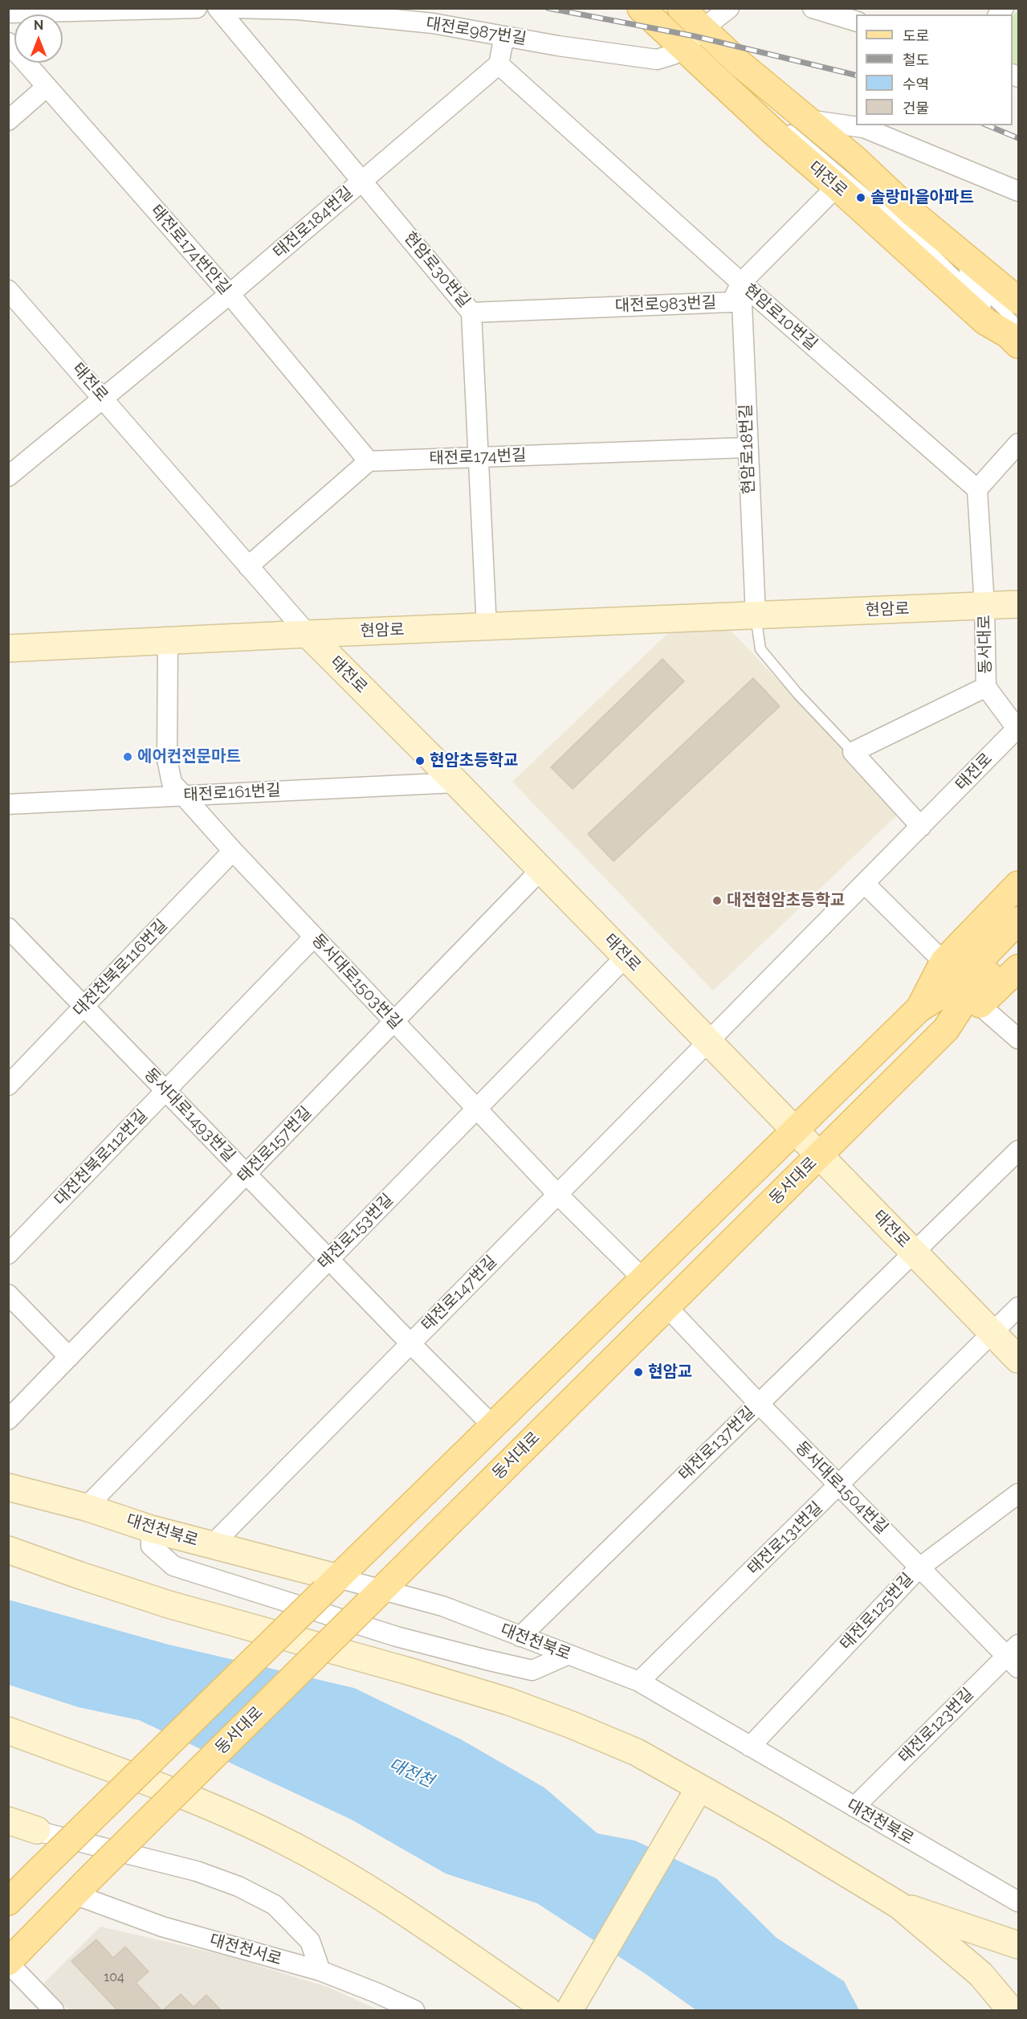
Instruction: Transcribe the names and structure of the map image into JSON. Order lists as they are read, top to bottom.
{
  "streets": {
    "main road": [
      "대전로",
      "태전로",
      "현암로",
      "동서대로",
      "대전천북로"
    ],
    "street": [
      "대전로987번길",
      "태전로184번길",
      "태전로174번안길",
      "현암로30번길",
      "대전로983번길",
      "현암로10번길",
      "현암로18번길",
      "태전로174번길",
      "태전로161번길",
      "대전천북로116번길",
      "동서대로1503번길",
      "동서대로1493번길",
      "태전로157번길",
      "대전천북로112번길",
      "태전로153번길",
      "태전로147번길",
      "태전로137번길",
      "동서대로1504번길",
      "태전로131번길",
      "태전로125번길",
      "태전로123번길",
      "대전천서로"
    ]
  },
  "crossings": [
    ["대전로987번길", "대전로"],
    ["대전로", "대전로983번길"],
    ["태전로184번길", "태전로174번안길"],
    ["태전로184번길", "현암로30번길"],
    ["태전로184번길", "현암로10번길"],
    ["태전로184번길", "태전로"],
    ["태전로174번안길", "태전로174번길"],
    ["현암로30번길", "대전로983번길"],
    ["현암로30번길", "태전로174번길"],
    ["현암로30번길", "현암로"],
    ["대전로983번길", "현암로10번길"],
    ["대전로983번길", "현암로18번길"],
    ["현암로10번길", "현암로18번길"],
    ["태전로", "현암로"],
    ["태전로", "동서대로"],
    ["태전로", "태전로161번길"],
    ["태전로", "태전로157번길"],
    ["태전로", "태전로153번길"],
    ["태전로", "태전로147번길"],
    ["태전로", "태전로137번길"],
    ["태전로", "태전로131번길"],
    ["현암로18번길", "태전로174번길"],
    ["현암로18번길", "현암로"],
    ["현암로", "동서대로"],
    ["현암로", "동서대로1503번길"],
    ["동서대로", "동서대로1504번길"],
    ["동서대로", "대전천북로"],
    ["동서대로", "대전천서로"],
    ["태전로161번길", "동서대로1503번길"],
    ["대전천북로116번길", "동서대로1503번길"],
    ["대전천북로116번길", "동서대로1493번길"],
    ["동서대로1503번길", "태전로157번길"],
    ["동서대로1503번길", "대전천북로112번길"],
    ["동서대로1503번길", "태전로153번길"],
    ["동서대로1503번길", "태전로147번길"],
    ["동서대로1493번길", "태전로157번길"],
    ["동서대로1493번길", "대전천북로112번길"],
    ["동서대로1493번길", "태전로153번길"],
    ["동서대로1493번길", "태전로147번길"],
    ["태전로153번길", "대전천북로"],
    ["태전로147번길", "대전천북로"],
    ["태전로137번길", "동서대로1504번길"],
    ["태전로137번길", "대전천북로"],
    ["동서대로1504번길", "태전로131번길"],
    ["동서대로1504번길", "태전로125번길"],
    ["동서대로1504번길", "태전로123번길"],
    ["대전천북로", "태전로131번길"],
    ["대전천북로", "태전로125번길"],
    ["대전천북로", "태전로123번길"]
  ],
  "water": ["대전천"],
  "places": [
    "솔랑마을아파트",
    "에어컨전문마트",
    "현암초등학교",
    "대전현암초등학교",
    "현암교"
  ],
  "house_numbers": ["104"],
  "legend": [
    "도로",
    "철도",
    "수역",
    "건물"
  ],
  "north": "top"
}
